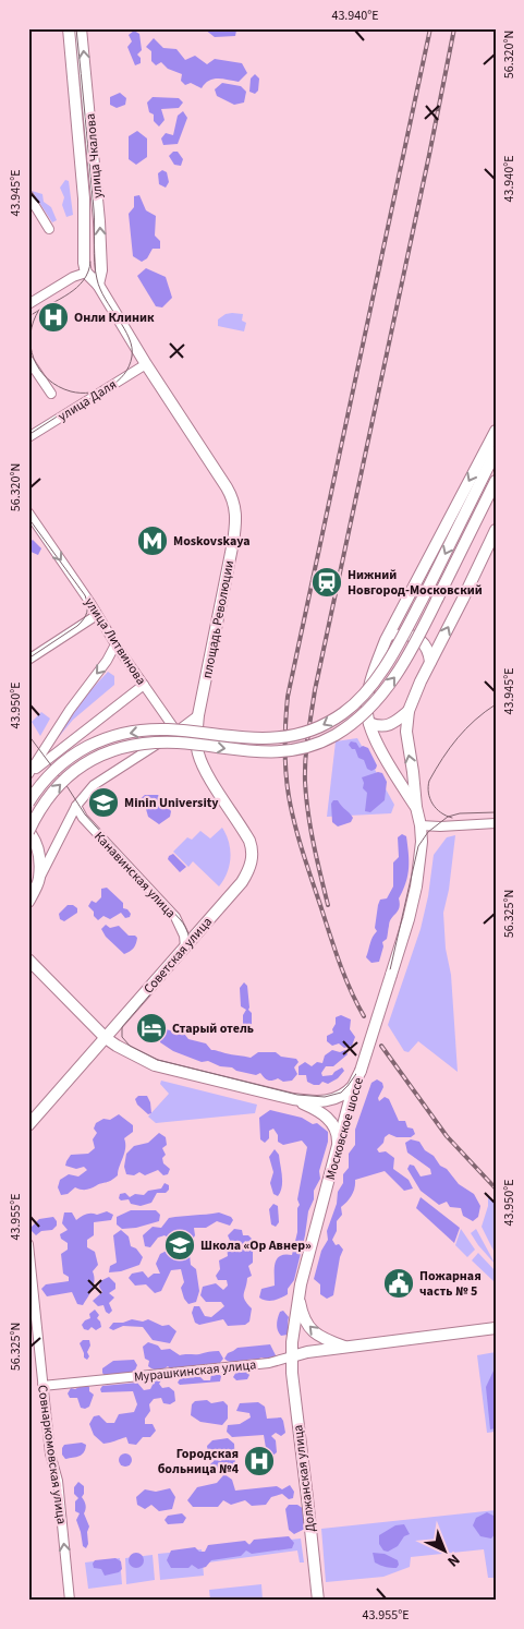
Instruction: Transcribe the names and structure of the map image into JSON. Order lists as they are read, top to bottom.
{
  "streets": {
    "main road": [
      "улица Чкалова",
      "площадь Революции",
      "Советская улица",
      "Московское шоссе",
      "Мурашкинская улица",
      "Должанская улица"
    ],
    "street": [
      "улица Даля",
      "улица Литвинова",
      "Канавинская улица",
      "Совнаркомовская улица"
    ]
  },
  "crossings": [
    ["улица Чкалова", "площадь Революции"],
    ["улица Даля", "площадь Революции"],
    ["площадь Революции", "улица Литвинова"],
    ["площадь Революции", "Советская улица"],
    ["улица Литвинова", "Советская улица"],
    ["Канавинская улица", "Советская улица"],
    ["Московское шоссе", "Мурашкинская улица"],
    ["Московское шоссе", "Должанская улица"],
    ["Мурашкинская улица", "Совнаркомовская улица"],
    ["Мурашкинская улица", "Должанская улица"]
  ],
  "one_way": ["улица Литвинова", "Совнаркомовская улица"],
  "places": {
    "hospital": ["Онли Клиник", "Городская больница №4"],
    "metro station": ["Moskovskaya"],
    "station": ["Нижний Новгород-Московский"],
    "school or university": ["Minin University", "Школа «Ор Авнер»"],
    "hotel": ["Старый отель"],
    "public building": ["Пожарная часть № 5"]
  },
  "north": "bottom right",
  "coordinates": [
    "43.940°E",
    "56.320°N",
    "43.945°E",
    "43.950°E",
    "56.325°N",
    "43.955°E"
  ]
}
